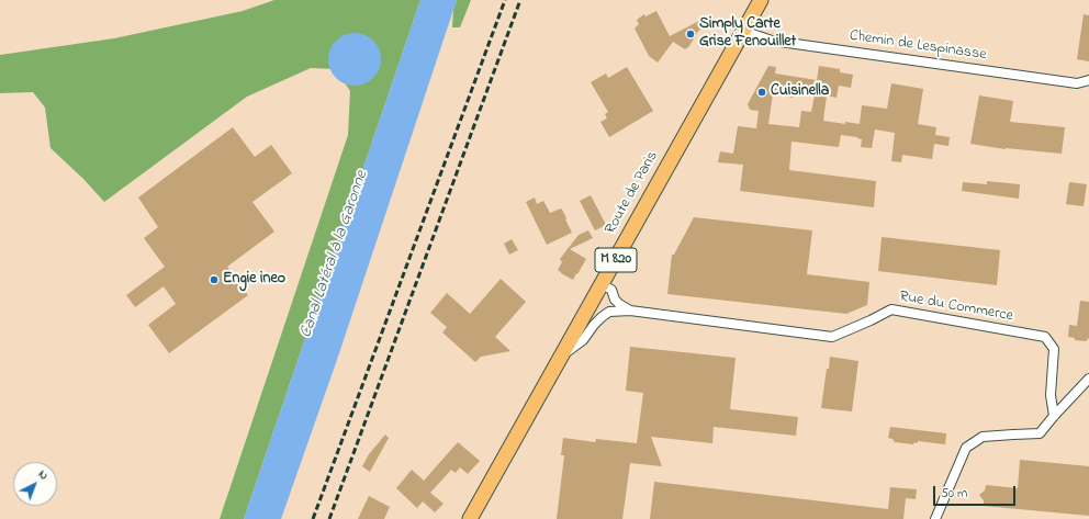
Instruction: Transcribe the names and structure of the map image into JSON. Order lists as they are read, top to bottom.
{
  "streets": {
    "main road": ["Route de Paris", "M 820"],
    "street": ["Chemin de Lespinasse", "Rue du Commerce"]
  },
  "crossings": [
    ["Chemin de Lespinasse", "Route de Paris"],
    ["Route de Paris", "Rue du Commerce"]
  ],
  "water": ["Canal Latéral à la Garonne"],
  "places": ["Simply Carte Grise Fenouillet", "Cuisinella", "Engie ineo"],
  "scale_bar": "50 m",
  "north": "top right"
}
